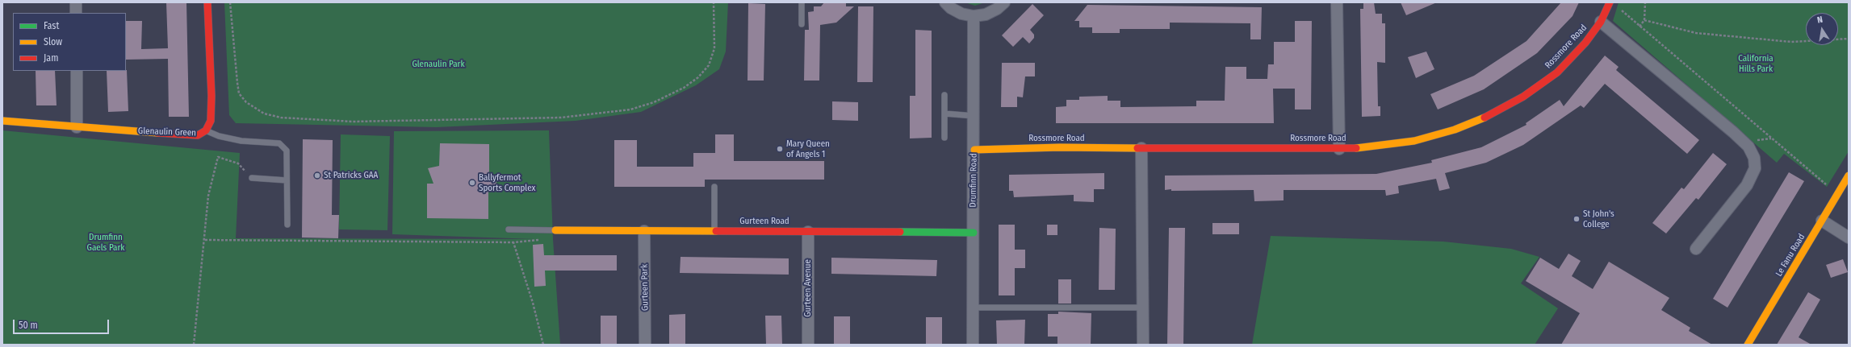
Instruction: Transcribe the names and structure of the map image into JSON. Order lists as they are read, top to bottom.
{
  "streets": {
    "street": [
      "Rossmore Road",
      "Glenaulin Green",
      "Drumfinn Road",
      "Gurteen Road",
      "Le Fanu Road",
      "Gurteen Park",
      "Gurteen Avenue"
    ]
  },
  "crossings": [
    ["Rossmore Road", "Drumfinn Road"],
    ["Drumfinn Road", "Gurteen Road"],
    ["Gurteen Road", "Gurteen Park"],
    ["Gurteen Road", "Gurteen Avenue"]
  ],
  "parks": ["California Hills Park", "Glenaulin Park", "Drumfinn Gaels Park"],
  "places": [
    "Mary Queen of Angels 1",
    "St Patricks GAA",
    "Ballyfermot Sports Complex",
    "St John's College"
  ],
  "legend": ["Fast", "Slow", "Jam"],
  "scale_bar": "50 m",
  "north": "top"
}
